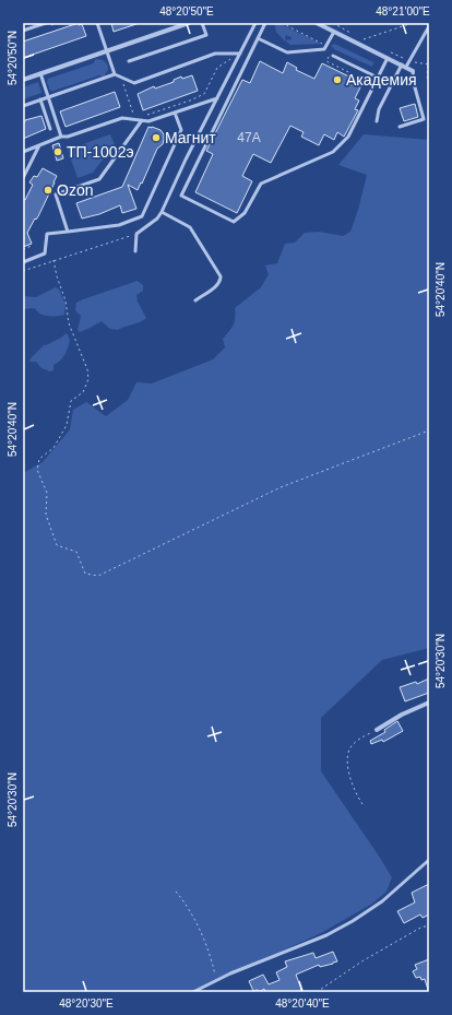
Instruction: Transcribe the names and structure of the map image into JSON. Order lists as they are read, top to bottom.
{
  "places": [
    "Академия",
    "Магнит",
    "ТП-1002э",
    "Ozon"
  ],
  "house_numbers": ["47А"],
  "coordinates": [
    "48°20'50\"E",
    "48°21'00\"E",
    "54°20'50\"N",
    "54°20'40\"N",
    "54°20'30\"N",
    "48°20'30\"E",
    "48°20'40\"E"
  ]
}
